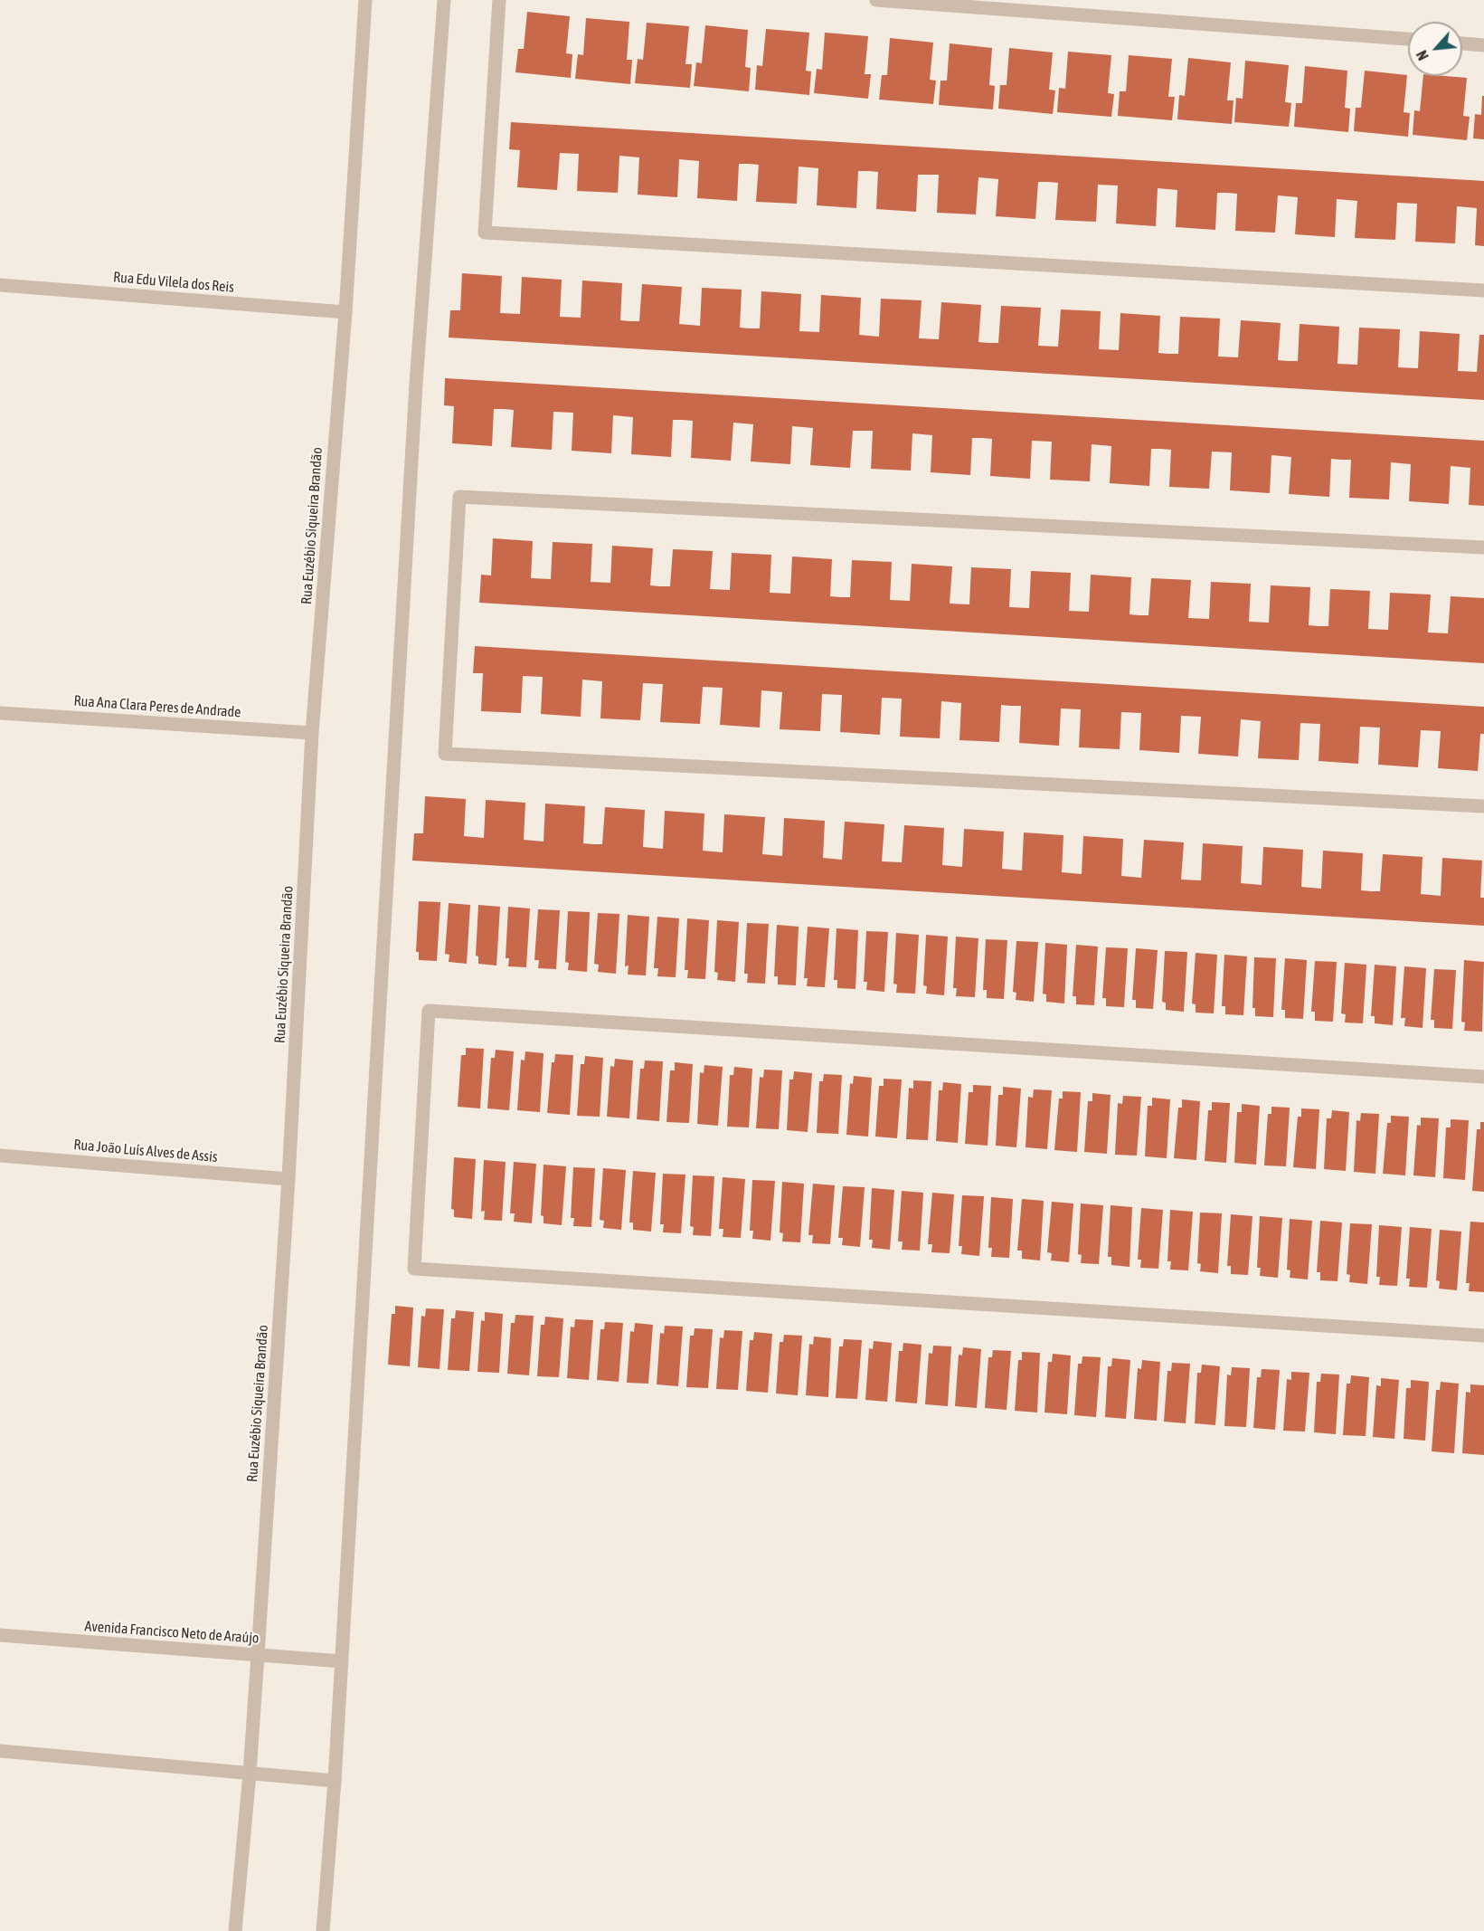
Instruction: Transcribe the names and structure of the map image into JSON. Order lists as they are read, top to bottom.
{
  "streets": {
    "street": [
      "Rua Edu Vilela dos Reis",
      "Rua Euzébio Siqueira Brandão",
      "Rua Ana Clara Peres de Andrade",
      "Rua João Luís Alves de Assis",
      "Avenida Francisco Neto de Araújo"
    ]
  },
  "crossings": [
    ["Rua Edu Vilela dos Reis", "Rua Euzébio Siqueira Brandão"],
    ["Rua Euzébio Siqueira Brandão", "Rua Ana Clara Peres de Andrade"],
    ["Rua Euzébio Siqueira Brandão", "Rua João Luís Alves de Assis"],
    ["Rua Euzébio Siqueira Brandão", "Avenida Francisco Neto de Araújo"]
  ],
  "north": "bottom left"
}
